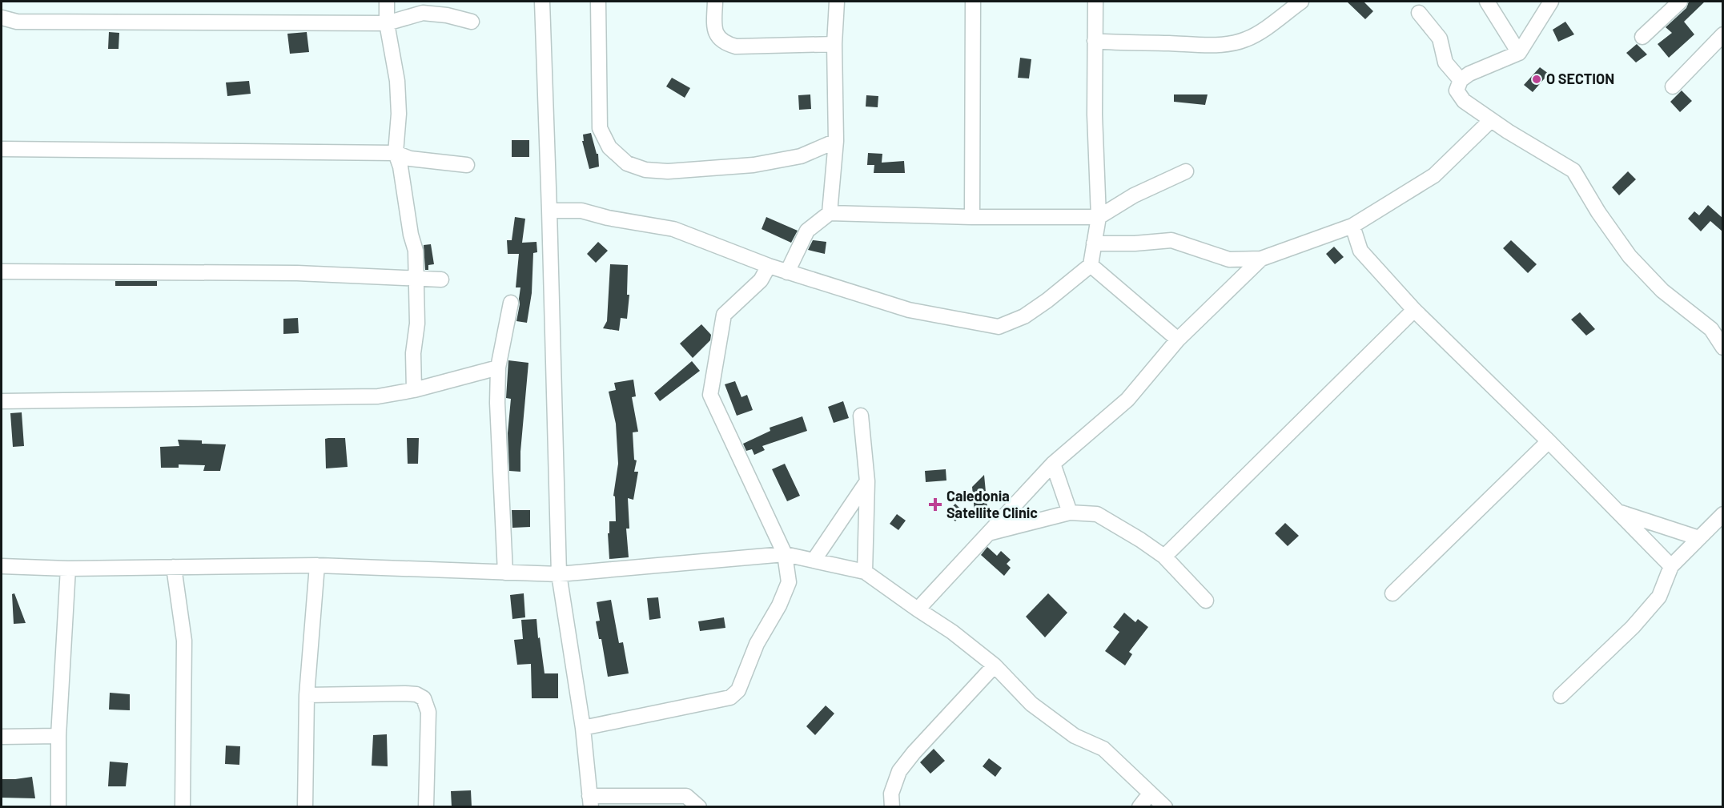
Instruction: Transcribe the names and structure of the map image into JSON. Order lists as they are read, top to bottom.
{
  "places": {
    "other": ["O SECTION"],
    "health": ["Caledonia Satellite Clinic"]
  }
}
